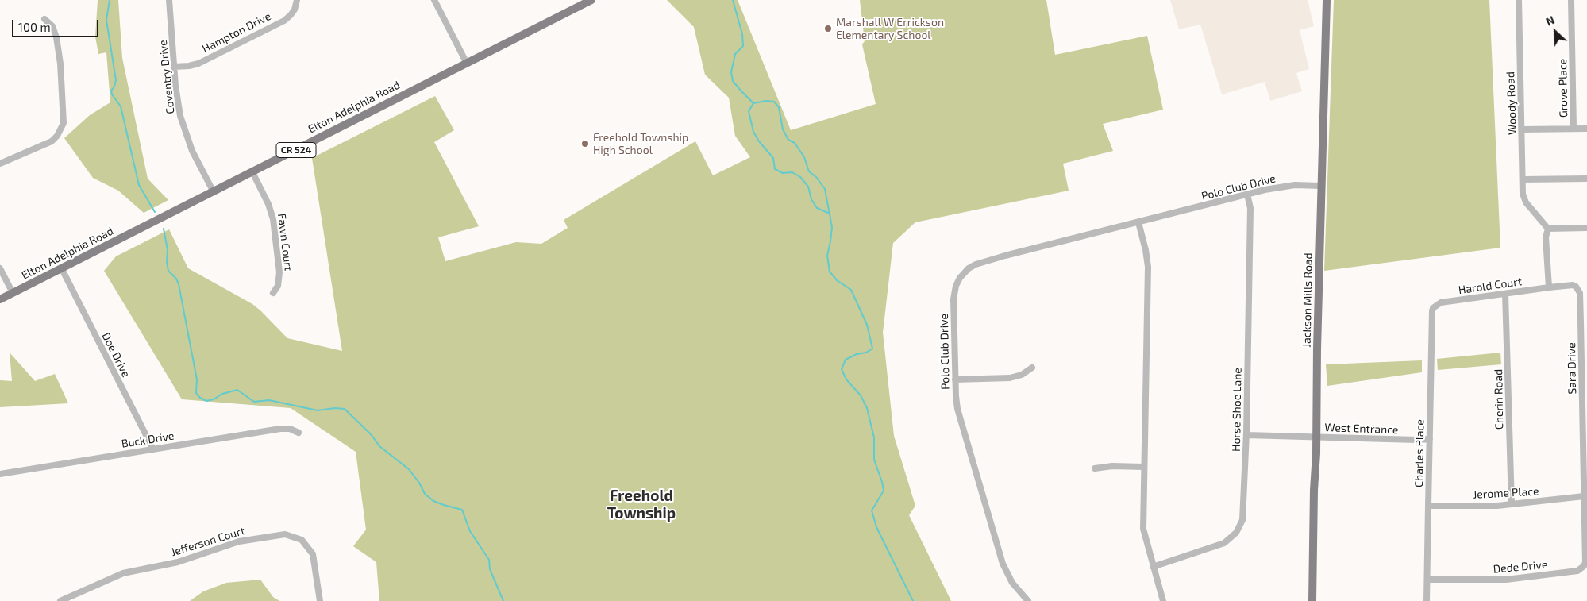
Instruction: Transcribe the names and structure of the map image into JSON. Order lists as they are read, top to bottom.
{
  "streets": {
    "main road": ["Elton Adelphia Road", "CR 524", "Jackson Mills Road"],
    "street": [
      "Hampton Drive",
      "Coventry Drive",
      "Grove Place",
      "Woody Road",
      "Polo Club Drive",
      "Fawn Court",
      "Harold Court",
      "Doe Drive",
      "Sara Drive",
      "Cherin Road",
      "Horse Shoe Lane",
      "West Entrance",
      "Buck Drive",
      "Charles Place",
      "Jerome Place",
      "Jefferson Court",
      "Dede Drive"
    ]
  },
  "crossings": [
    ["Hampton Drive", "Coventry Drive"],
    ["Coventry Drive", "Elton Adelphia Road"],
    ["Elton Adelphia Road", "Fawn Court"],
    ["Elton Adelphia Road", "Doe Drive"],
    ["Polo Club Drive", "Jackson Mills Road"],
    ["Polo Club Drive", "Horse Shoe Lane"],
    ["Harold Court", "Sara Drive"],
    ["Harold Court", "Cherin Road"],
    ["Harold Court", "Charles Place"],
    ["Jackson Mills Road", "West Entrance"],
    ["Doe Drive", "Buck Drive"],
    ["Sara Drive", "Jerome Place"],
    ["Sara Drive", "Dede Drive"],
    ["Cherin Road", "Jerome Place"],
    ["Horse Shoe Lane", "West Entrance"],
    ["West Entrance", "Charles Place"],
    ["Charles Place", "Jerome Place"],
    ["Charles Place", "Dede Drive"]
  ],
  "districts": ["Freehold Township"],
  "places": ["Marshall W Errickson Elementary School", "Freehold Township High School"],
  "scale_bar": "100 m",
  "north": "top left"
}
